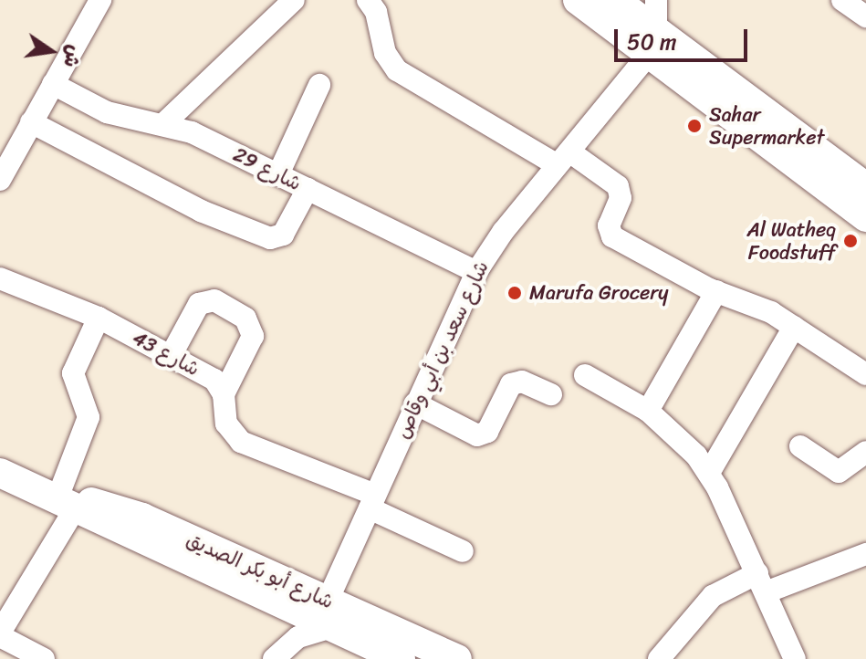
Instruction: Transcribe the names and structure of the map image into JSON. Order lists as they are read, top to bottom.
{
  "streets": {
    "street": [
      "شارع 29",
      "شارع سعد بن أبي وقاص",
      "شارع 43",
      "شارع أبو بكر الصديق"
    ]
  },
  "crossings": [
    ["شارع 29", "شارع سعد بن أبي وقاص"],
    ["شارع سعد بن أبي وقاص", "شارع أبو بكر الصديق"]
  ],
  "places": ["Sahar Supermarket", "Al Watheq Foodstuff", "Marufa Grocery"],
  "scale_bar": "50 m",
  "north": "right"
}
